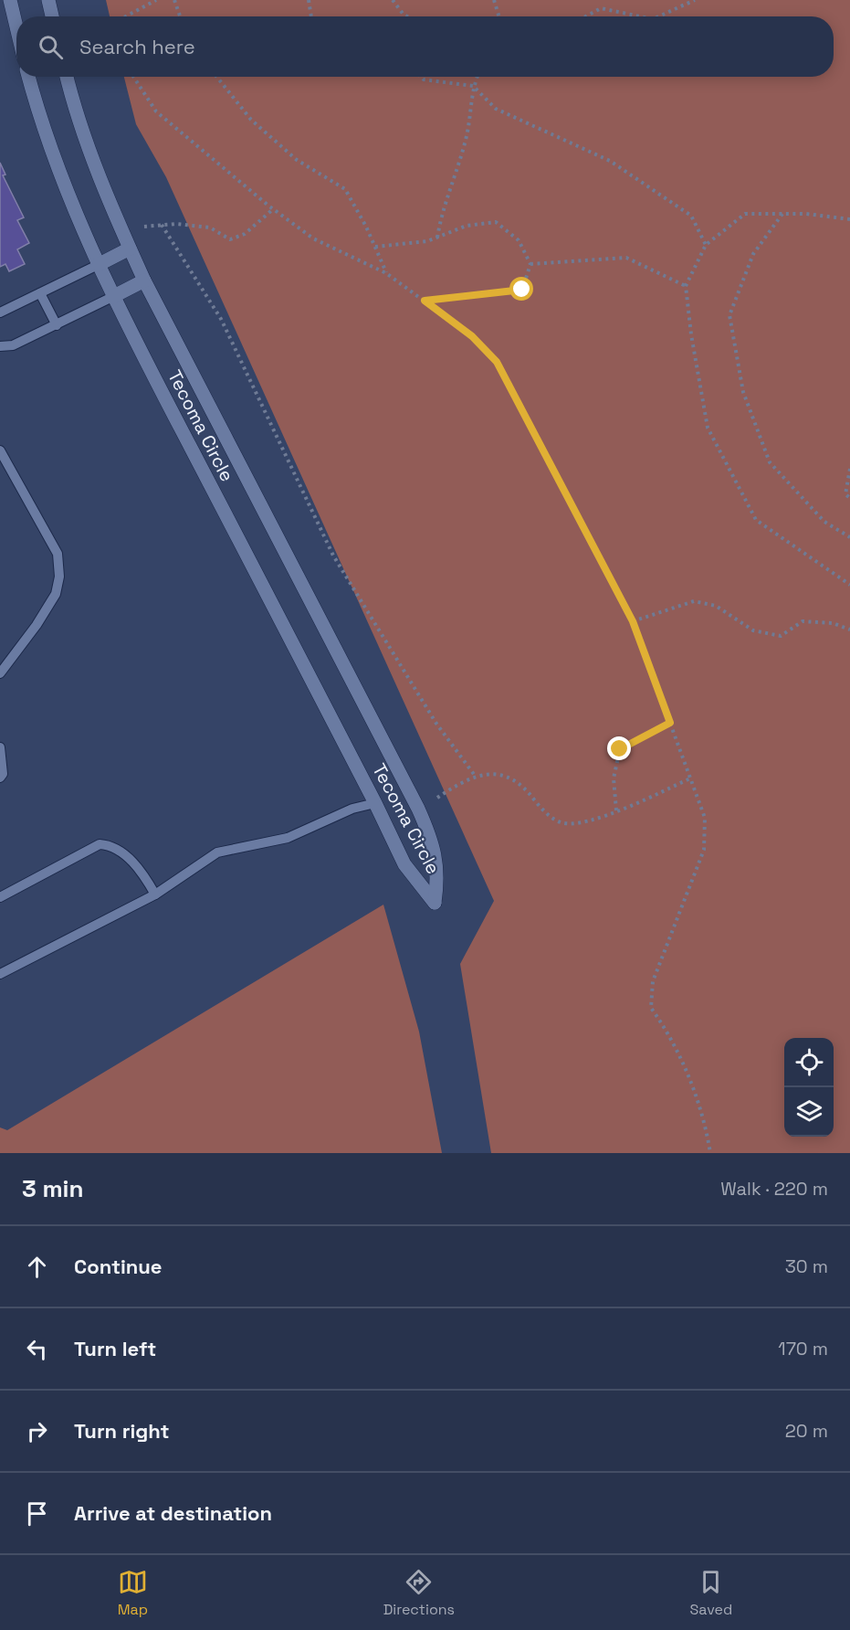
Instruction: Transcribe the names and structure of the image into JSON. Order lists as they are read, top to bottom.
{
  "streets": {
    "street": ["Tecoma Circle"]
  },
  "page": {
    "search": "Search here",
    "heading": ["3 min", "Walk · 220 m"],
    "list": [
      ["Continue", "30 m"],
      ["Turn left", "170 m"],
      ["Turn right", "20 m"],
      "Arrive at destination"
    ],
    "nav": ["Map", "Directions", "Saved"]
  }
}
